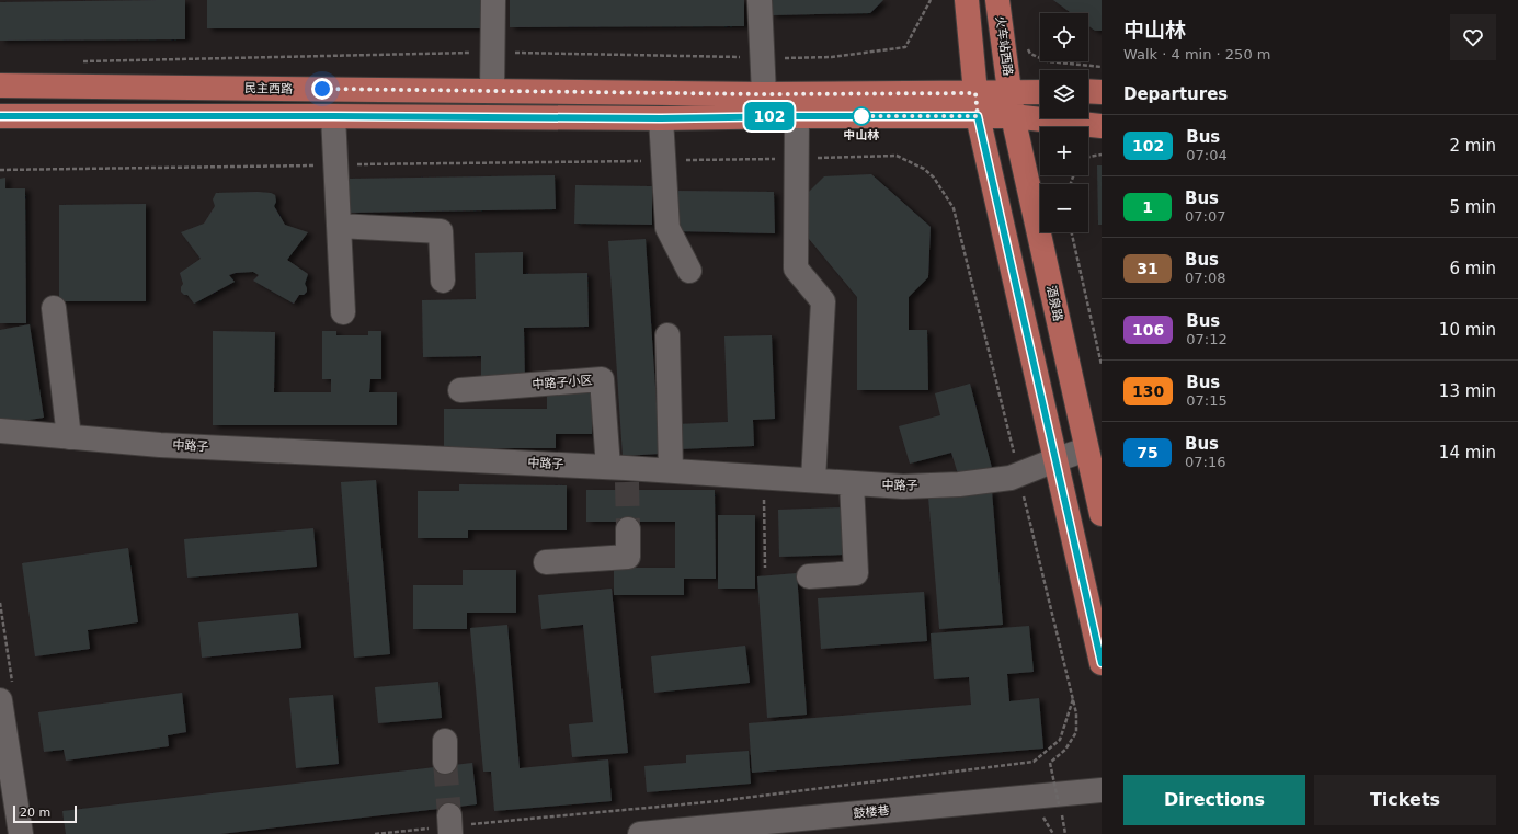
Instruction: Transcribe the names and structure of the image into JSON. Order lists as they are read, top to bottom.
{
  "streets": {
    "main road": ["火车站西路", "民主西路", "酒泉路"],
    "street": ["中路子小区", "中路子", "鼓楼巷"]
  },
  "crossings": [
    ["火车站西路", "民主西路"],
    ["火车站西路", "酒泉路"],
    ["民主西路", "酒泉路"],
    ["酒泉路", "中路子"],
    ["中路子小区", "中路子"]
  ],
  "places": ["中山林"],
  "lines": ["bus line 102"],
  "scale_bar": "20 m",
  "page": {
    "on_map": "102",
    "heading": [
      ["中山林", "Walk · 4 min · 250 m"],
      "Departures"
    ],
    "map_buttons": ["+", "−"],
    "list": [
      {
        "mark": "102",
        "name": "Bus",
        "note": "07:04",
        "value": "2 min"
      },
      {
        "mark": "1",
        "name": "Bus",
        "note": "07:07",
        "value": "5 min"
      },
      {
        "mark": "31",
        "name": "Bus",
        "note": "07:08",
        "value": "6 min"
      },
      {
        "mark": "106",
        "name": "Bus",
        "note": "07:12",
        "value": "10 min"
      },
      {
        "mark": "130",
        "name": "Bus",
        "note": "07:15",
        "value": "13 min"
      },
      {
        "mark": "75",
        "name": "Bus",
        "note": "07:16",
        "value": "14 min"
      }
    ],
    "buttons": ["Directions", "Tickets"],
    "scale": "20 m"
  }
}
